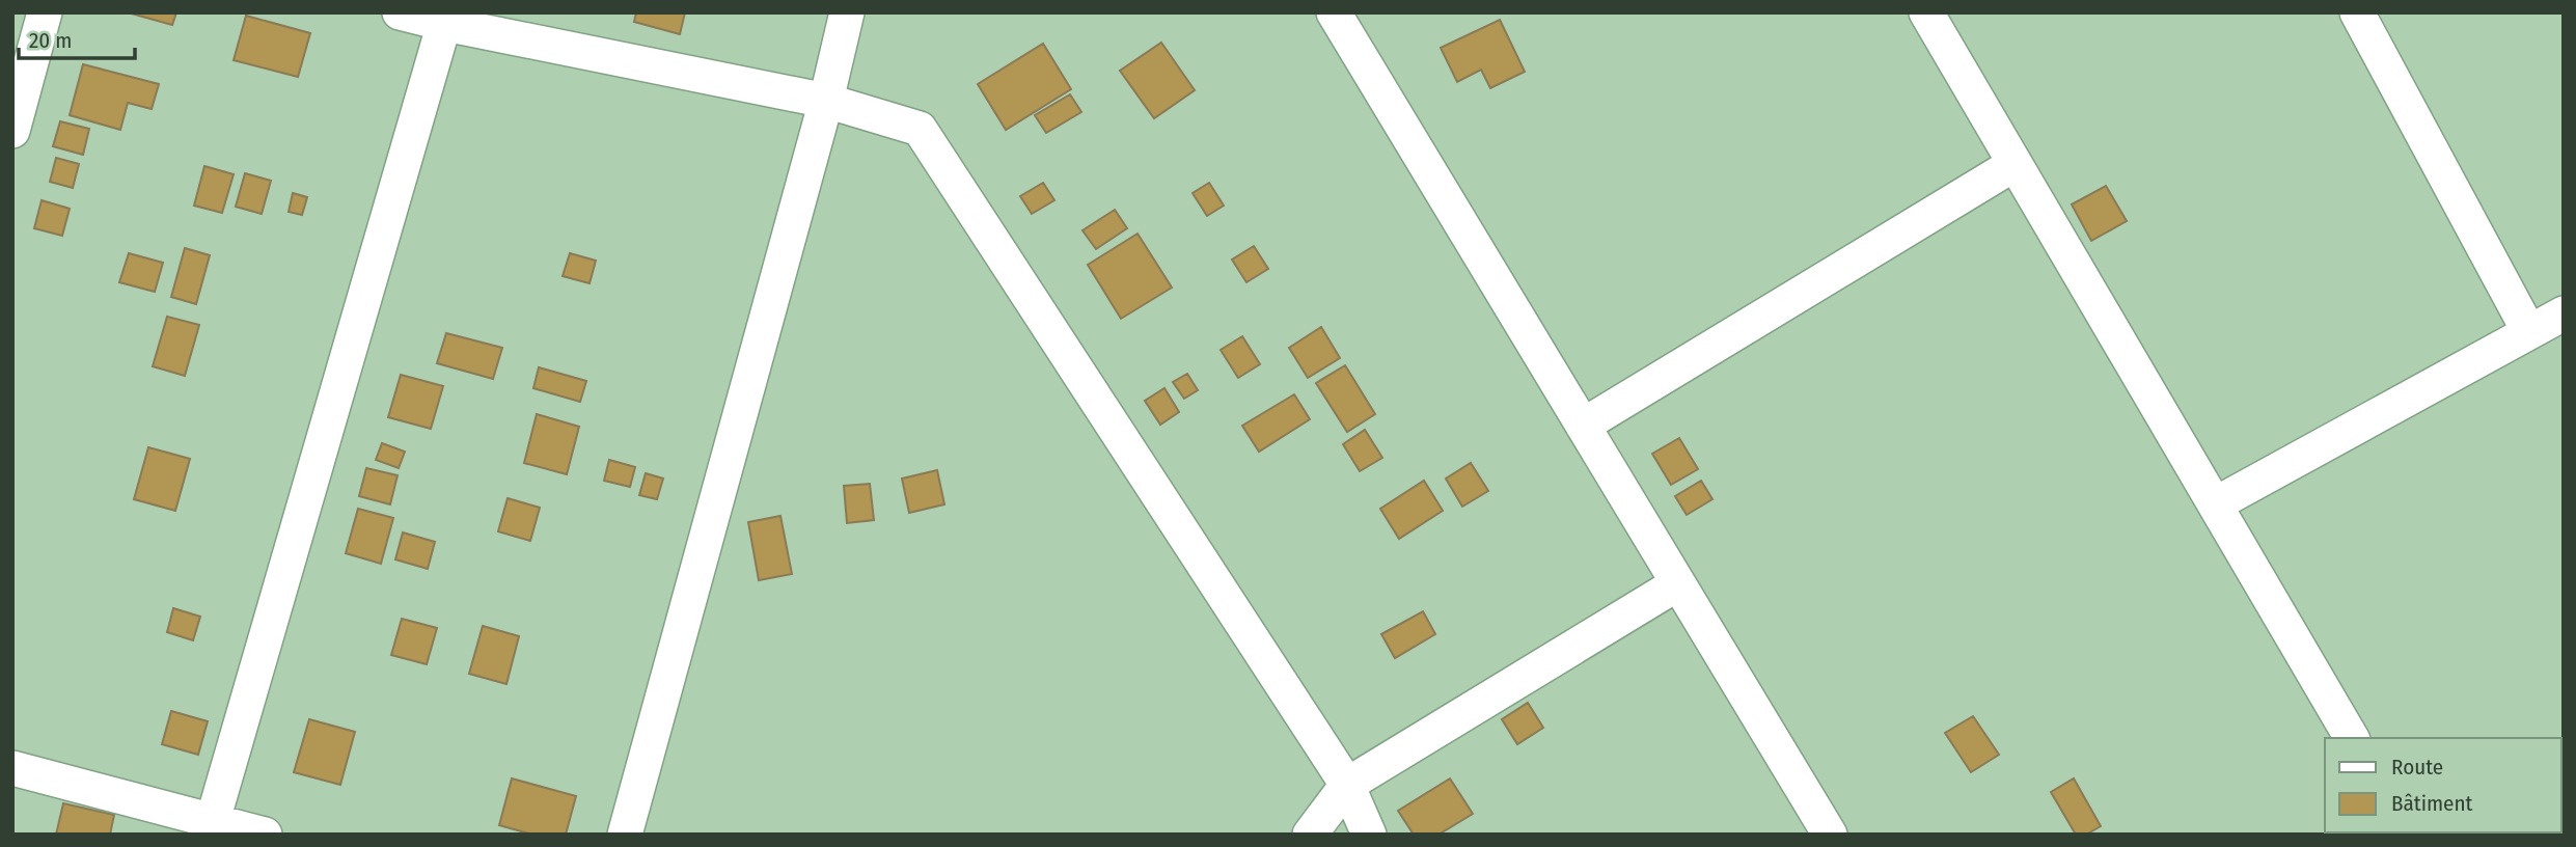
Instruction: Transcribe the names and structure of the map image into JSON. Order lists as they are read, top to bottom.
{
  "legend": ["Route", "Bâtiment"],
  "scale_bar": "20 m"
}
